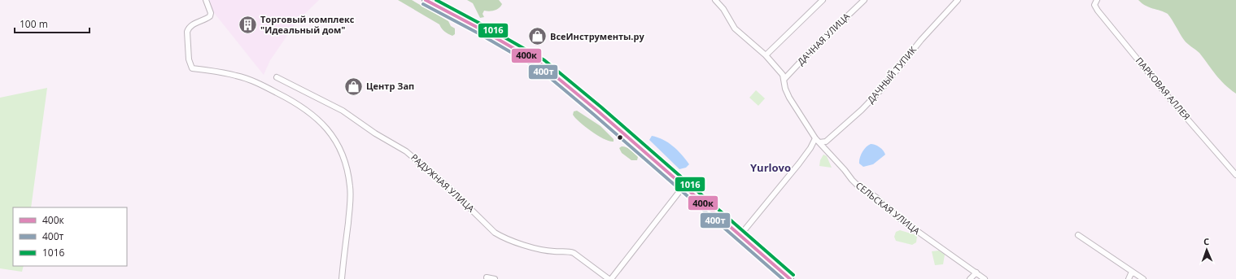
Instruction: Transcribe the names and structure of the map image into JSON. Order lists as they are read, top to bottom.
{
  "streets": {
    "street": [
      "ДАЧНАЯ УЛИЦА",
      "ДАЧНЫЙ ТУПИК",
      "ПАРКОВАЯ АЛЛЕЯ",
      "РАДУЖНАЯ УЛИЦА",
      "СЕЛЬСКАЯ УЛИЦА"
    ]
  },
  "crossings": [
    ["ДАЧНАЯ УЛИЦА", "СЕЛЬСКАЯ УЛИЦА"],
    ["ДАЧНЫЙ ТУПИК", "СЕЛЬСКАЯ УЛИЦА"]
  ],
  "districts": ["Yurlovo"],
  "places": {
    "building": ["Торговый комплекс \"Идеальный дом\""],
    "shop": ["ВсеИнструменты.ру", "Центр Зап"]
  },
  "lines": ["transit line 400к", "transit line 1016", "transit line 400т"],
  "legend": ["400к", "400т", "1016"],
  "scale_bar": "100 m",
  "north": "top"
}
